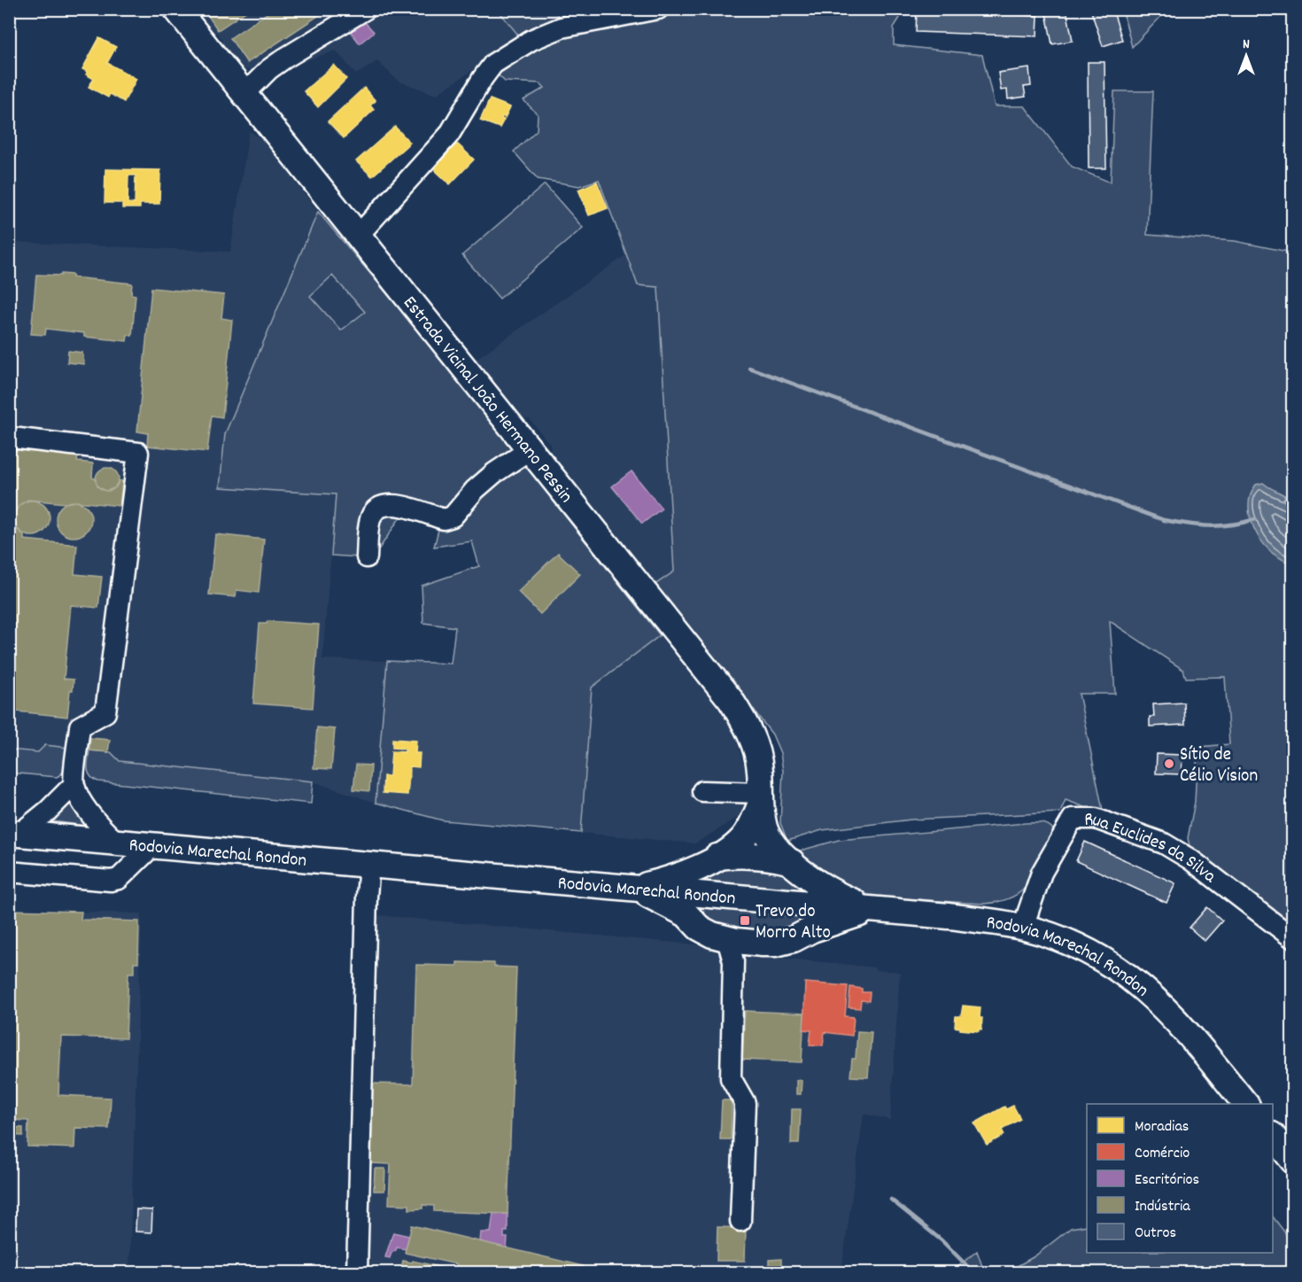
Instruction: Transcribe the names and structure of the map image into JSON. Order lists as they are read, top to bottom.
{
  "streets": {
    "main road": ["Estrada Vicinal João Hermano Pessin", "Rodovia Marechal Rondon"],
    "street": ["Rua Euclides da Silva"]
  },
  "crossings": [
    ["Estrada Vicinal João Hermano Pessin", "Rodovia Marechal Rondon"],
    ["Rua Euclides da Silva", "Rodovia Marechal Rondon"]
  ],
  "places": {
    "other": ["Sítio de Célio Vision"],
    "transit": ["Trevo do Morro Alto"]
  },
  "legend": [
    "Moradias",
    "Comércio",
    "Escritórios",
    "Indústria",
    "Outros"
  ],
  "north": "top"
}
